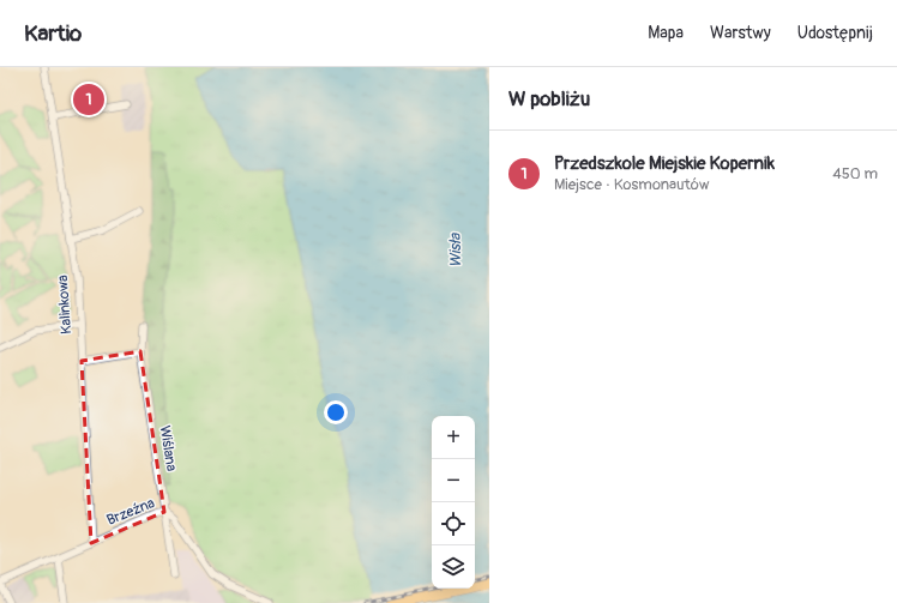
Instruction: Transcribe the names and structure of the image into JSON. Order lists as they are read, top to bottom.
{
  "streets": {
    "street": ["Kalinkowa", "Wiślana", "Brzeźna"]
  },
  "crossings": [
    ["Kalinkowa", "Brzeźna"],
    ["Wiślana", "Brzeźna"]
  ],
  "water": ["Wisła"],
  "page": {
    "header": "Kartio",
    "nav": ["Mapa", "Warstwy", "Udostępnij"],
    "heading": "W pobliżu",
    "pins": "1",
    "list": [
      {
        "mark": "1",
        "name": "Przedszkole Miejskie Kopernik",
        "note": "Miejsce · Kosmonautów",
        "value": "450 m"
      }
    ],
    "map_buttons": ["+", "−"]
  }
}
